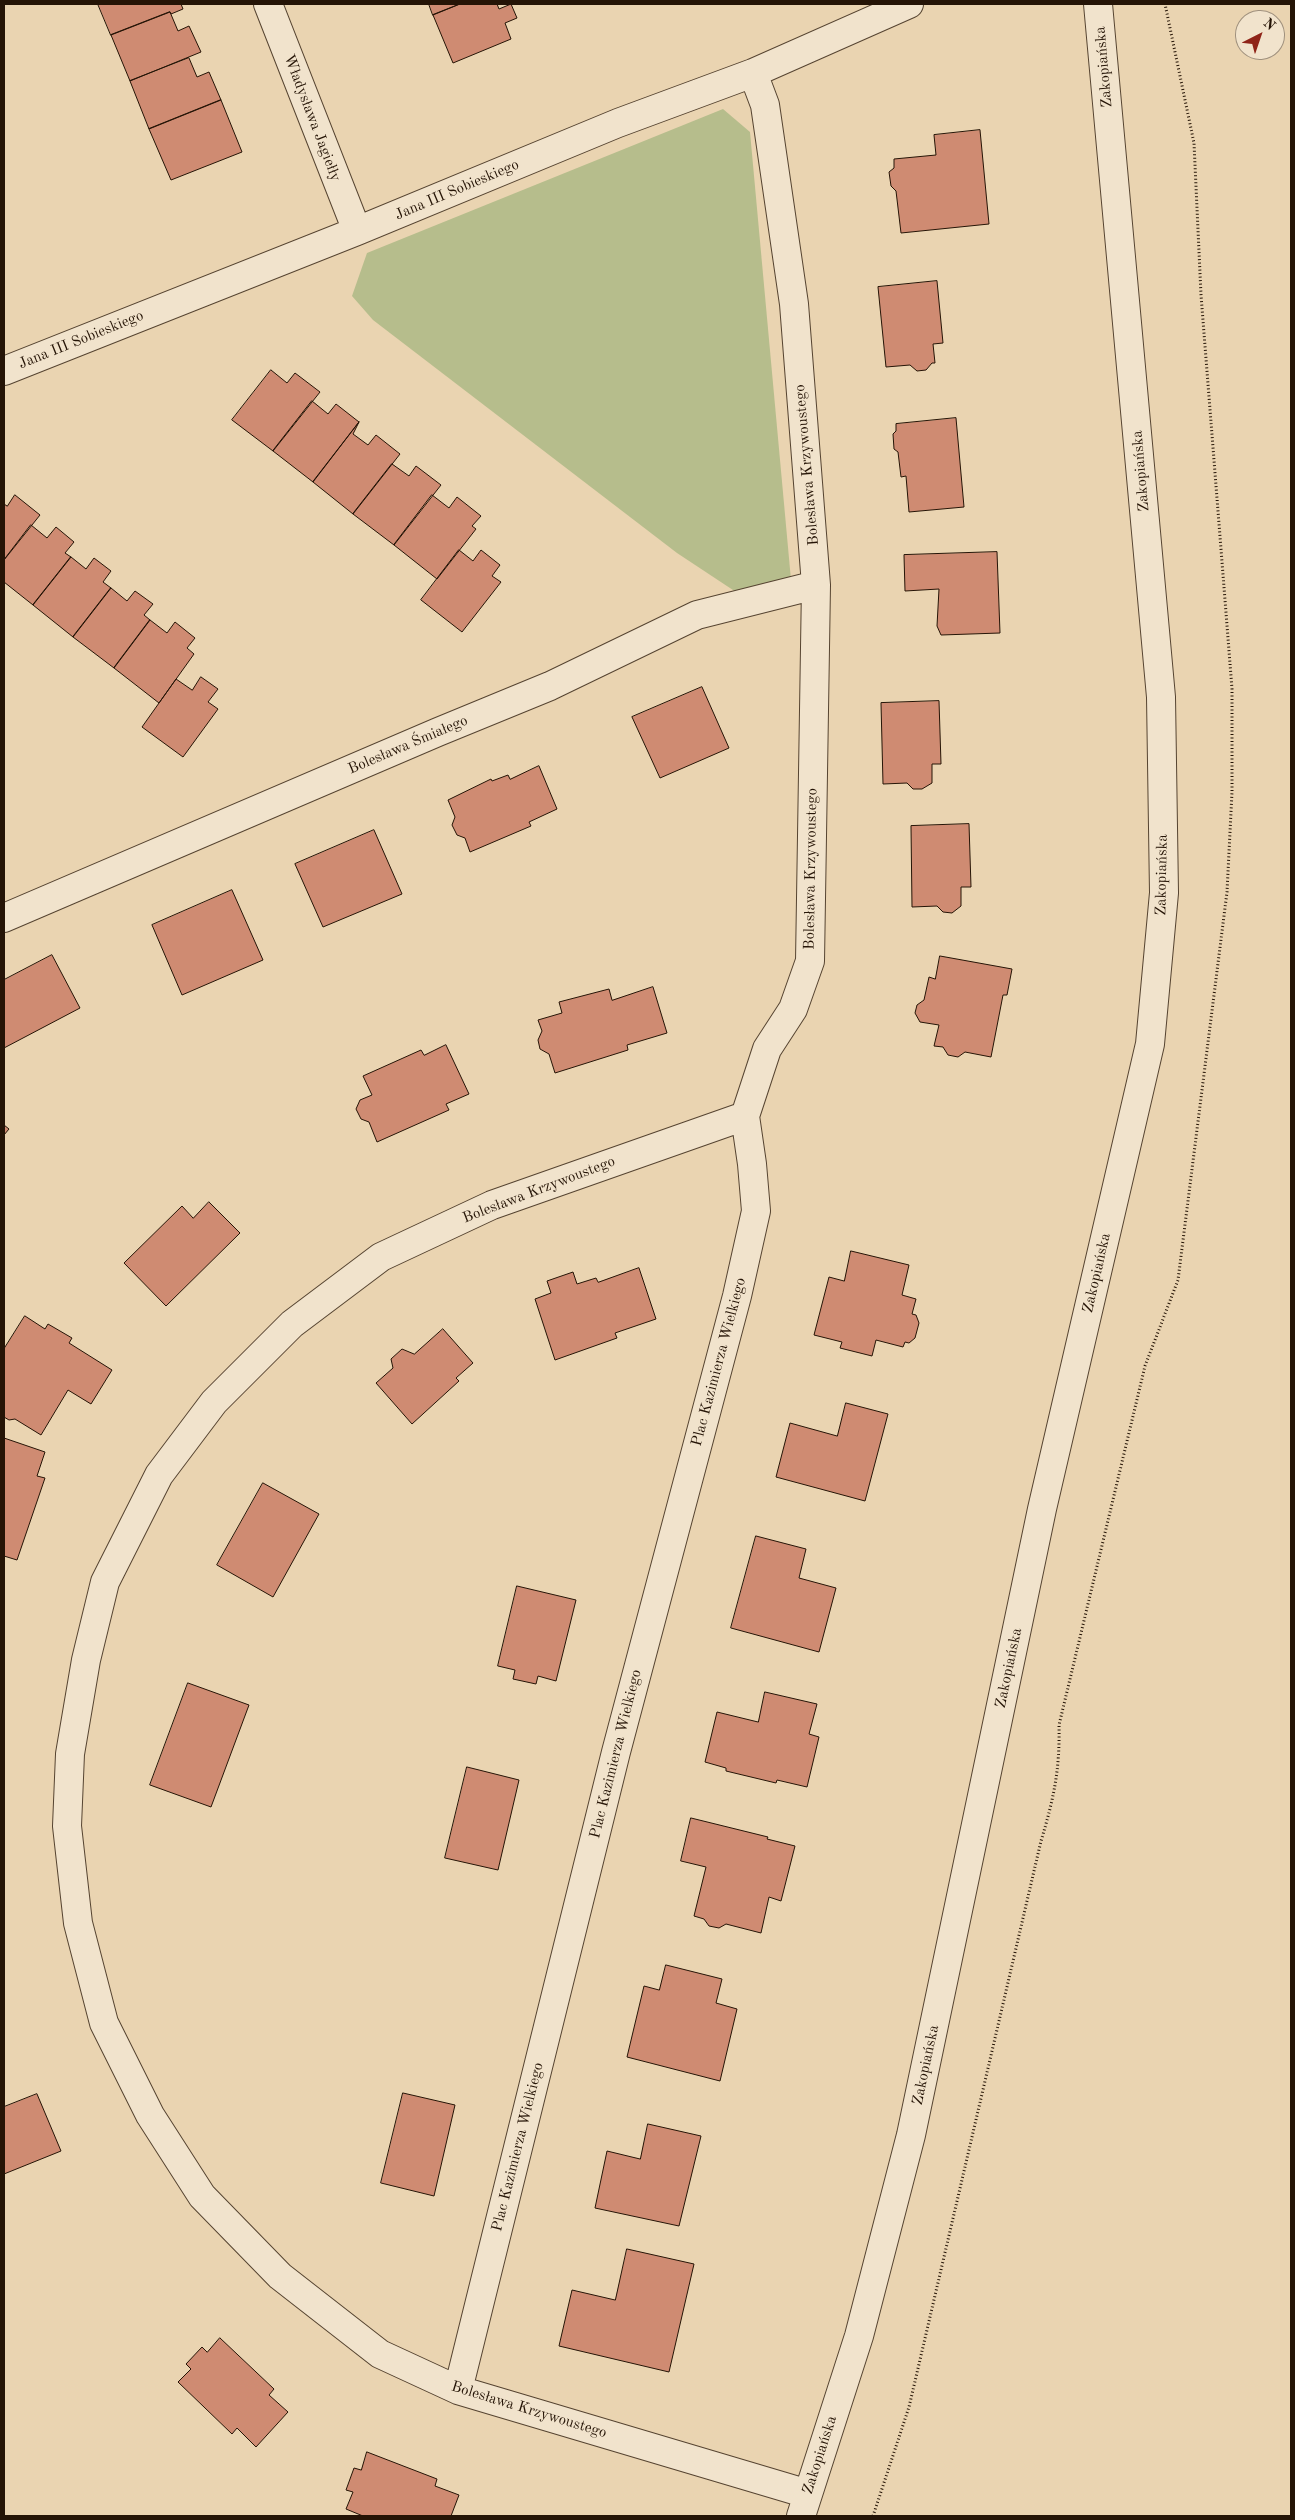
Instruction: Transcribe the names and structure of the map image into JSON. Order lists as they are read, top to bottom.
{
  "streets": {
    "street": [
      "Zakopiańska",
      "Władysława Jagiełły",
      "Jana III Sobieskiego",
      "Bolesława Krzywoustego",
      "Bolesława Śmiałego",
      "Plac Kazimierza Wielkiego"
    ]
  },
  "crossings": [
    ["Zakopiańska", "Bolesława Krzywoustego"],
    ["Władysława Jagiełły", "Jana III Sobieskiego"],
    ["Jana III Sobieskiego", "Bolesława Krzywoustego"],
    ["Bolesława Krzywoustego", "Bolesława Śmiałego"],
    ["Bolesława Krzywoustego", "Plac Kazimierza Wielkiego"]
  ],
  "north": "top right"
}
